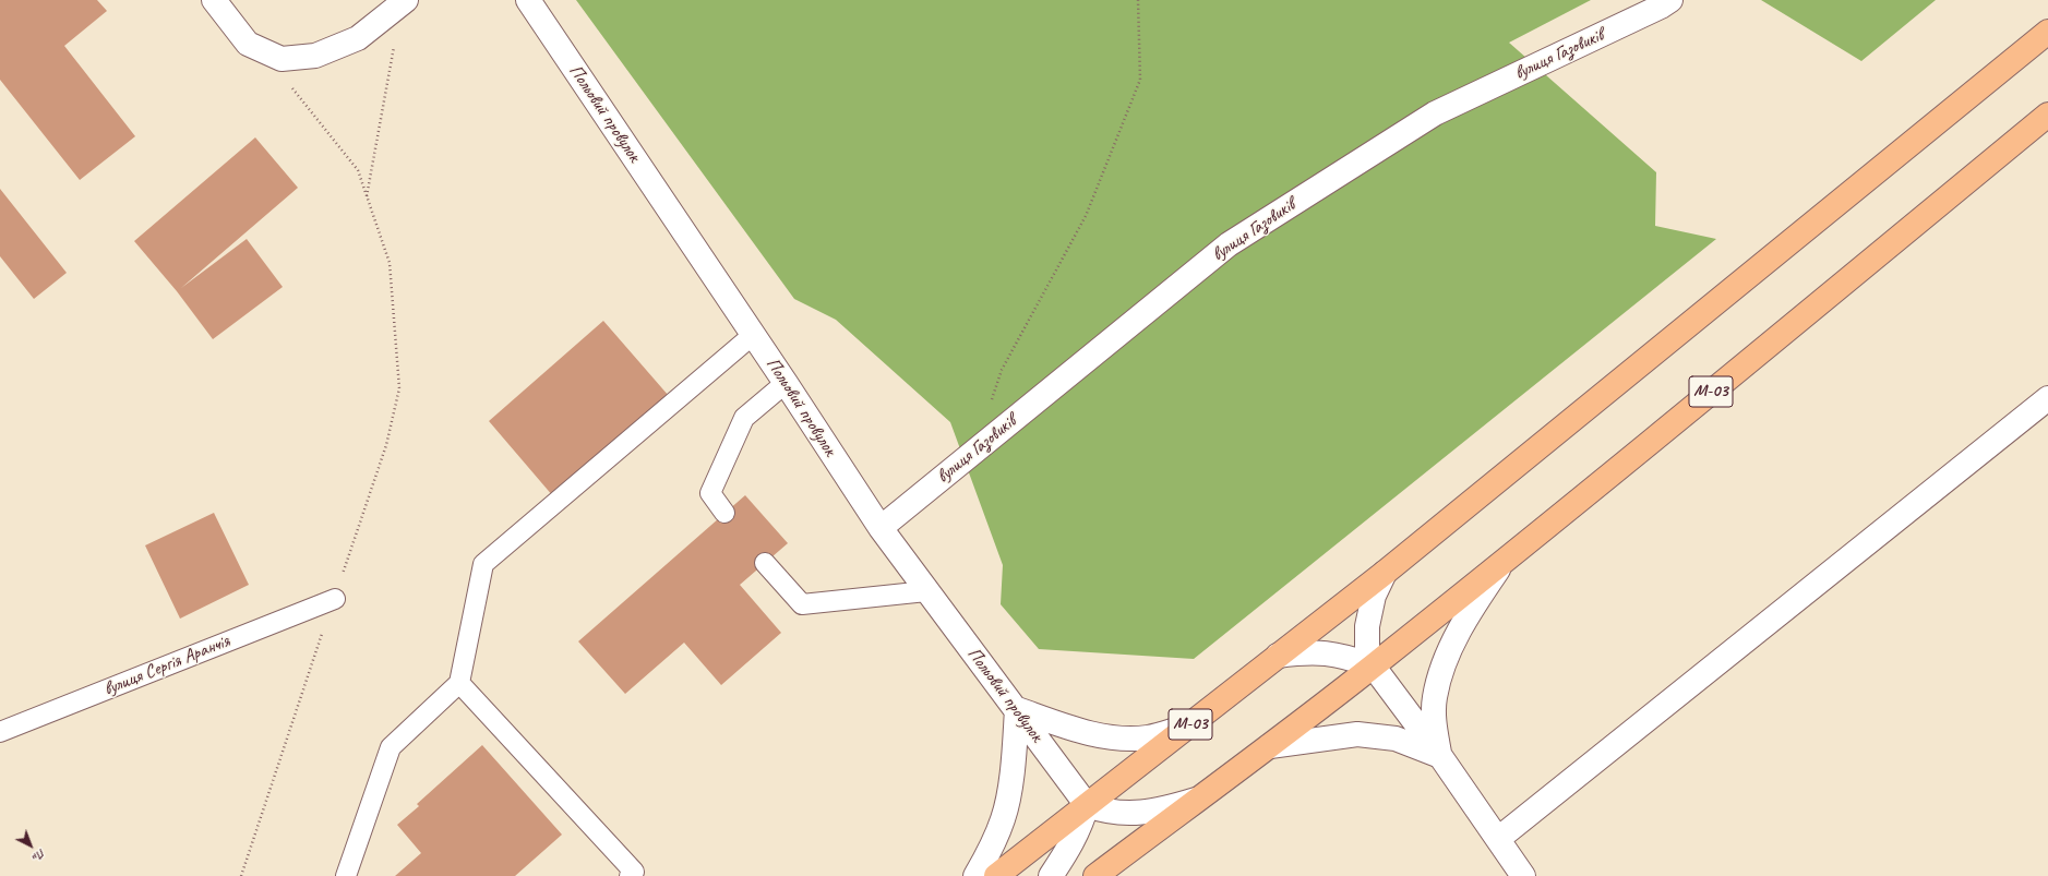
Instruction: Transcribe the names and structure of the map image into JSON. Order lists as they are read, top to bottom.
{
  "streets": {
    "highway": ["М-03"],
    "street": ["вулиця Газовиків", "Польовий провулок"],
    "lane": ["вулиця Сергія Аранчія"]
  },
  "crossings": [
    ["вулиця Газовиків", "Польовий провулок"],
    ["Польовий провулок", "М-03"]
  ],
  "north": "bottom right"
}
